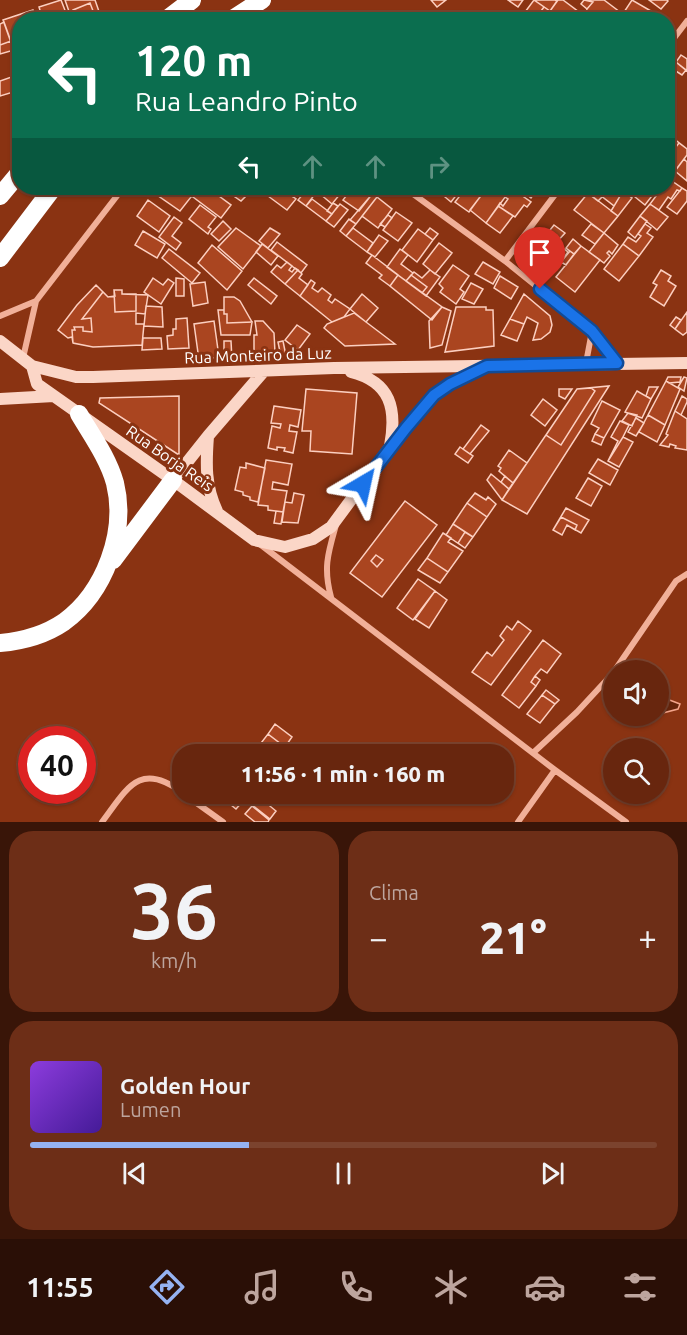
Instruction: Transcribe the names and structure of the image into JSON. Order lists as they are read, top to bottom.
{
  "streets": {
    "street": ["Rua Monteiro da Luz", "Rua Borja Reis"]
  },
  "crossings": [
    ["Rua Monteiro da Luz", "Rua Borja Reis"]
  ],
  "page": {
    "turn": ["120 m", "Rua Leandro Pinto"],
    "limit": "40",
    "trip": "11:56 · 1 min · 160 m",
    "tile": [
      ["36", "km/h"],
      "Clima"
    ],
    "heat": ["−", "21°", "+"],
    "song": ["Golden Hour", "Lumen"],
    "tabs": "11:55"
  }
}
